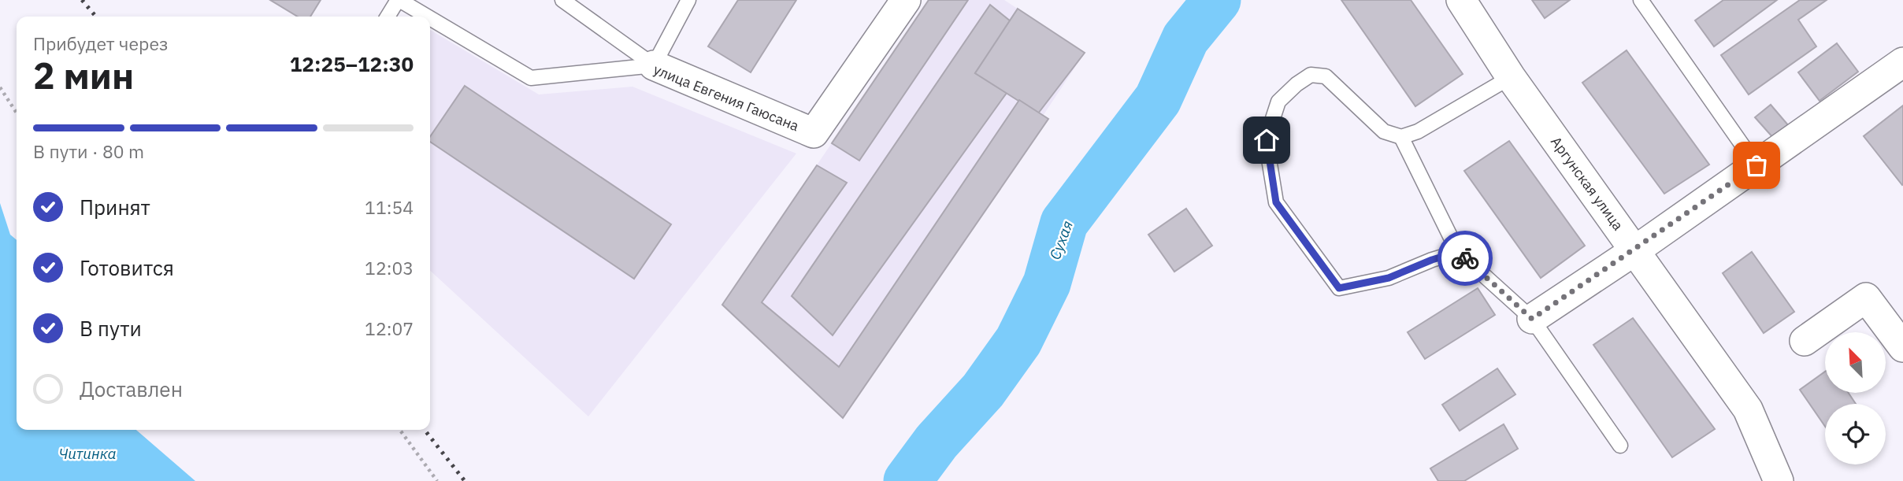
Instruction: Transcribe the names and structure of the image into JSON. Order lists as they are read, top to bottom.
{
  "streets": {
    "street": ["улица Евгения Гаюсана", "Аргунская улица"]
  },
  "water": ["Сухая", "Читинка"],
  "north": "top left",
  "page": {
    "heading": ["2 мин", "Прибудет через", "12:25–12:30"],
    "bar": "В пути · 80 m",
    "list": [
      ["Принят", "11:54"],
      ["Готовится", "12:03"],
      ["В пути", "12:07"],
      "Доставлен"
    ]
  }
}
